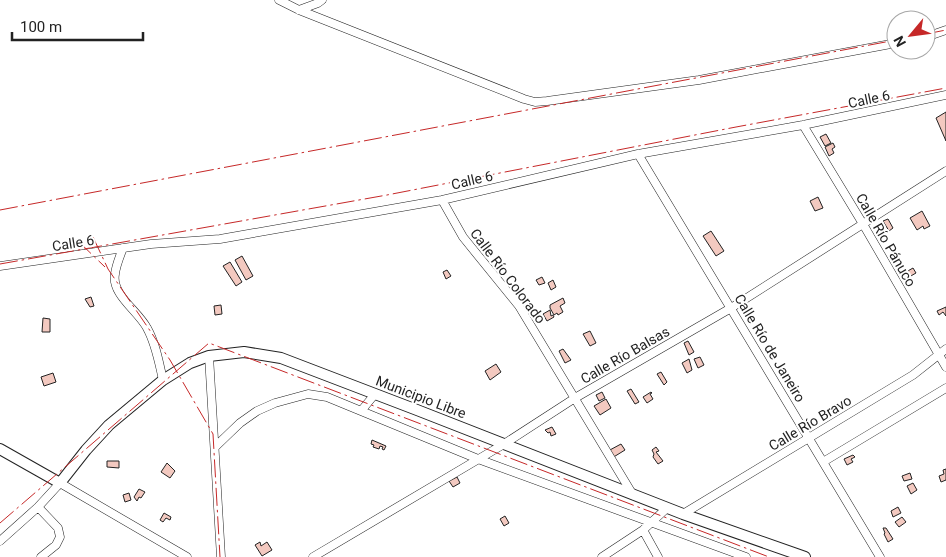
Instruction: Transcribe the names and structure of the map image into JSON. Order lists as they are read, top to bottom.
{
  "streets": {
    "street": [
      "Calle 6",
      "Calle Río Pánuco",
      "Calle Río Colorado",
      "Calle Río de Janeiro",
      "Calle Río Balsas",
      "Municipio Libre",
      "Calle Río Bravo"
    ]
  },
  "crossings": [
    ["Calle 6", "Calle Río Pánuco"],
    ["Calle 6", "Calle Río Colorado"],
    ["Calle 6", "Calle Río de Janeiro"],
    ["Calle Río Pánuco", "Calle Río Balsas"],
    ["Calle Río Pánuco", "Calle Río Bravo"],
    ["Calle Río Colorado", "Calle Río Balsas"],
    ["Calle Río Colorado", "Municipio Libre"],
    ["Calle Río de Janeiro", "Calle Río Balsas"],
    ["Calle Río de Janeiro", "Calle Río Bravo"],
    ["Calle Río Balsas", "Municipio Libre"],
    ["Municipio Libre", "Calle Río Bravo"]
  ],
  "scale_bar": "100 m",
  "north": "bottom left"
}
